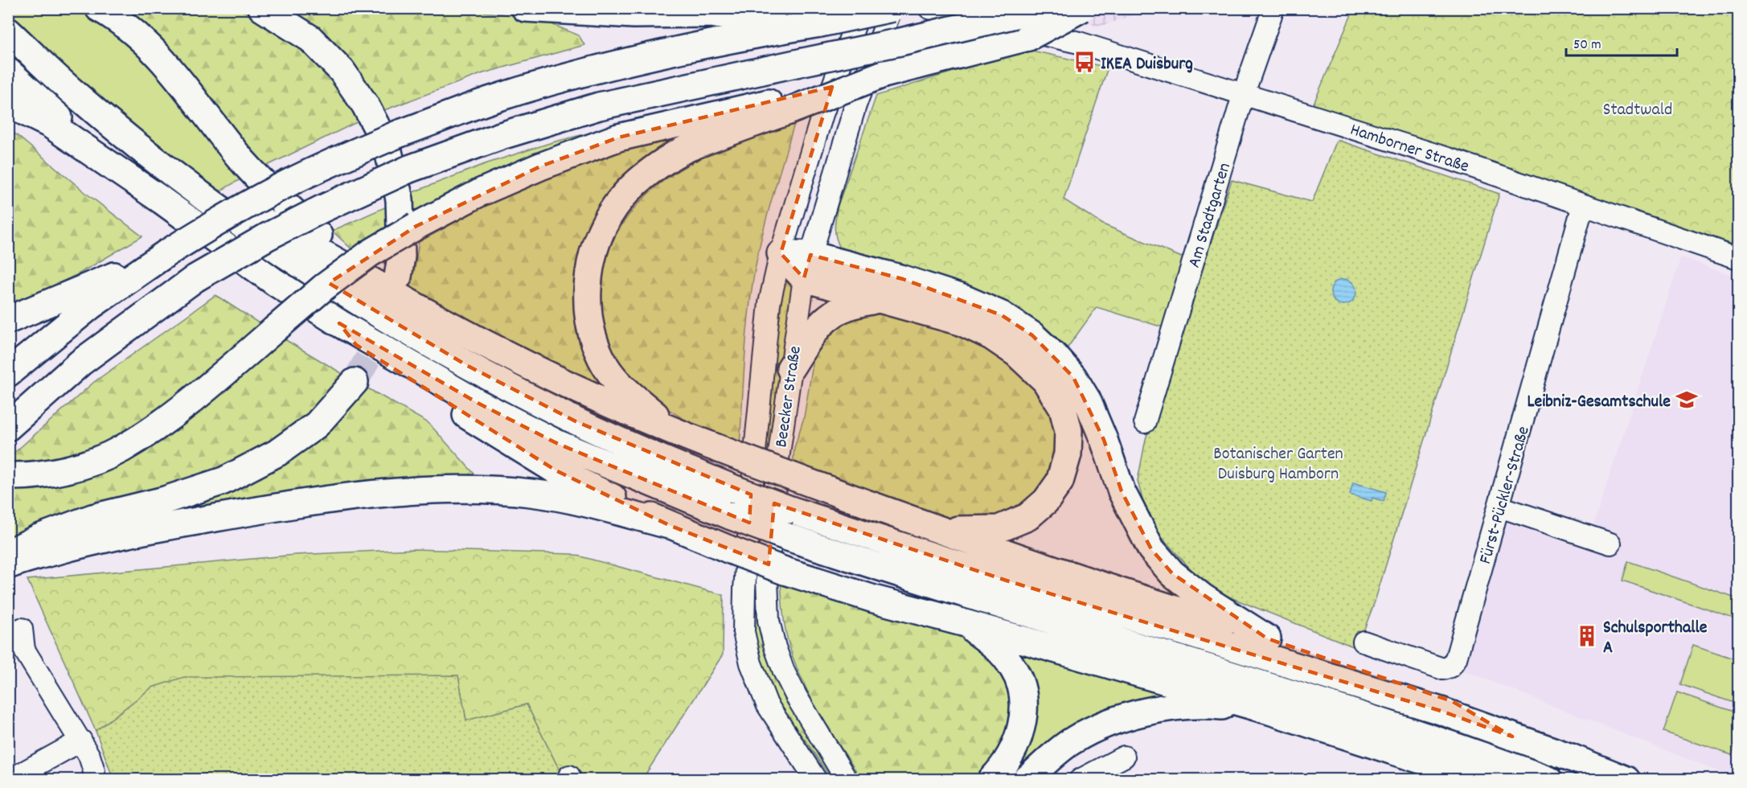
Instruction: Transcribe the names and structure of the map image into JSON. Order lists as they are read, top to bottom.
{
  "streets": {
    "street": [
      "Hamborner Straße",
      "Am Stadtgarten",
      "Beecker Straße",
      "Fürst-Pückler-Straße"
    ]
  },
  "crossings": [
    ["Hamborner Straße", "Am Stadtgarten"],
    ["Hamborner Straße", "Fürst-Pückler-Straße"]
  ],
  "parks": ["Stadtwald", "Botanischer Garten Duisburg Hamborn"],
  "places": {
    "bus stop": ["IKEA Duisburg"],
    "school or university": ["Leibniz-Gesamtschule"],
    "building": ["Schulsporthalle A"]
  },
  "scale_bar": "50 m"
}
